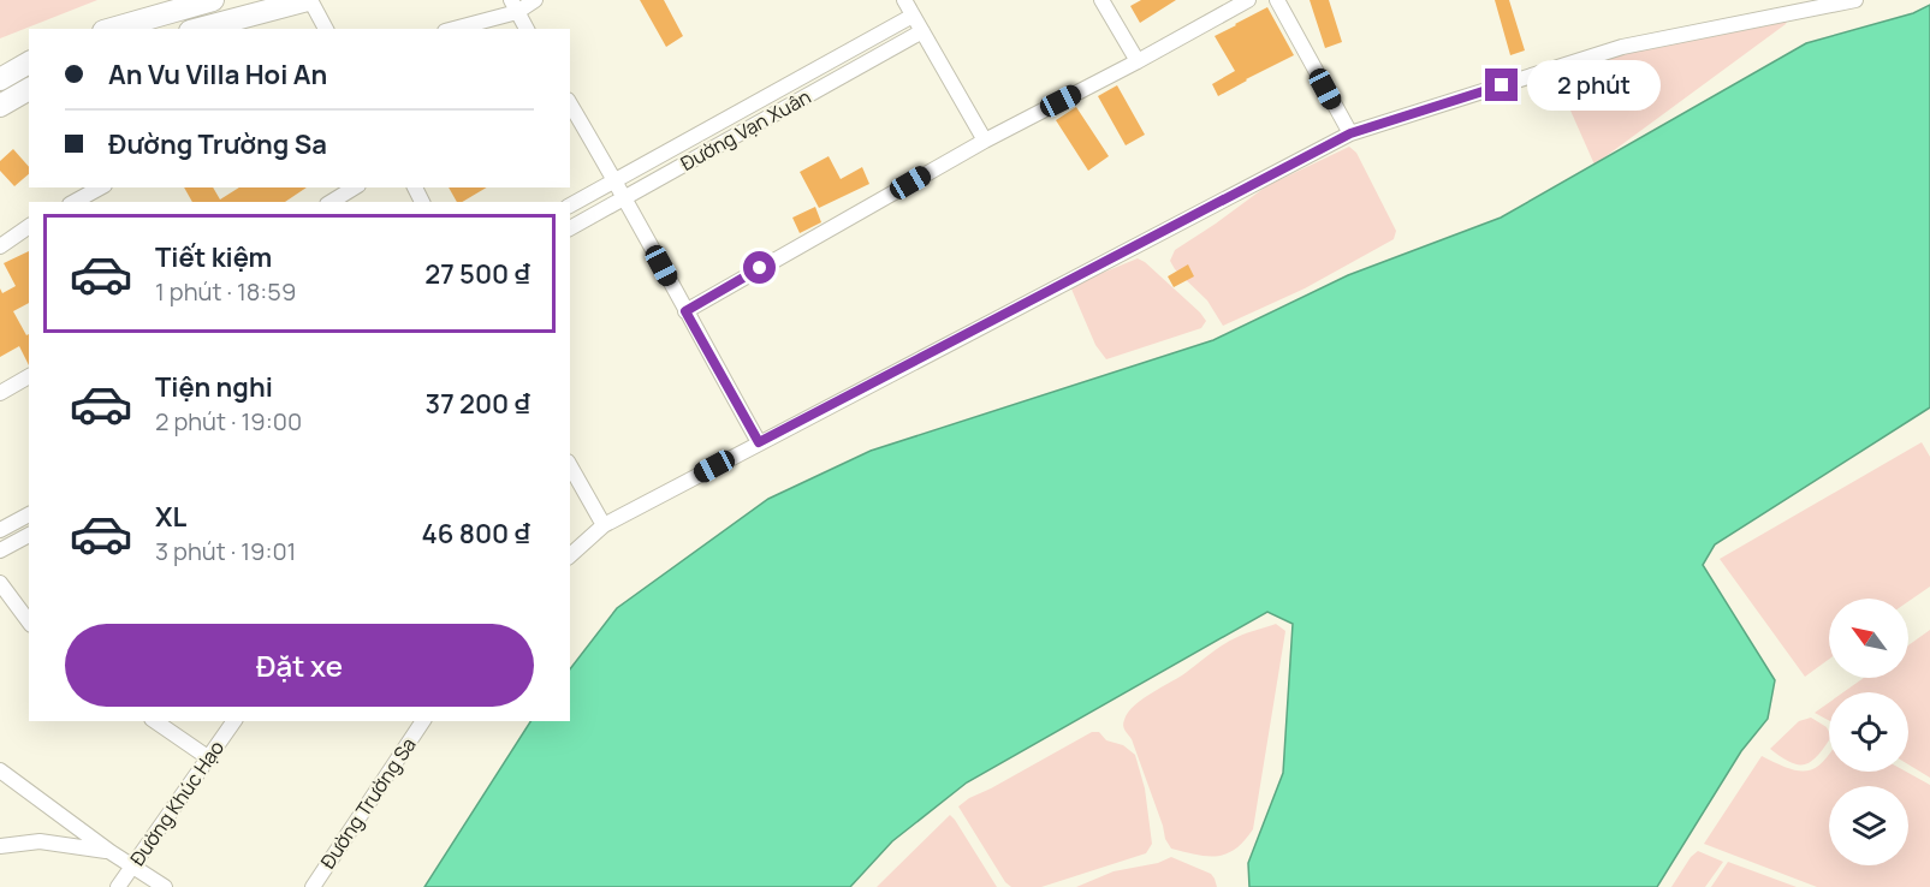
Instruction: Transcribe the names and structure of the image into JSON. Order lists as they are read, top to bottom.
{
  "streets": {
    "street": ["Đường Vạn Xuân", "Đường Khúc Hạo", "Đường Trường Sa"]
  },
  "north": "top left",
  "page": {
    "banner": ["An Vu Villa Hoi An", "Đường Trường Sa"],
    "bubble": "2 phút",
    "list": [
      {
        "name": "Tiết kiệm",
        "note": "1 phút · 18:59",
        "value": "27 500 ₫"
      },
      {
        "name": "Tiện nghi",
        "note": "2 phút · 19:00",
        "value": "37 200 ₫"
      },
      {
        "name": "XL",
        "note": "3 phút · 19:01",
        "value": "46 800 ₫"
      }
    ],
    "buttons": "Đặt xe"
  }
}
